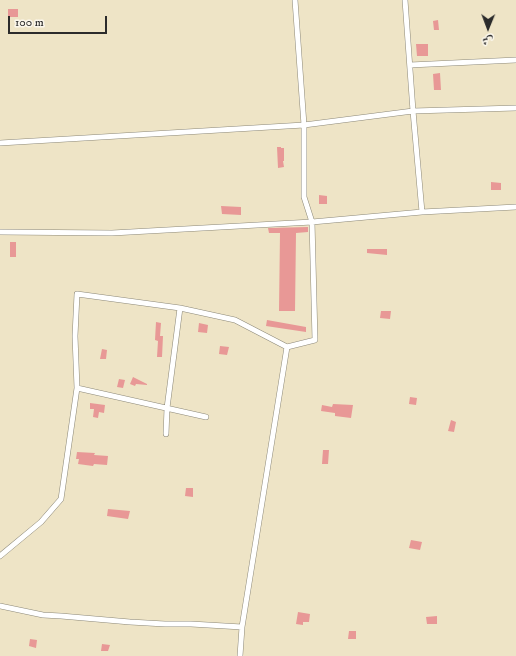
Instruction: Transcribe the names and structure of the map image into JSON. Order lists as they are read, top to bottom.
{
  "scale_bar": "100 m",
  "north": "bottom"
}
